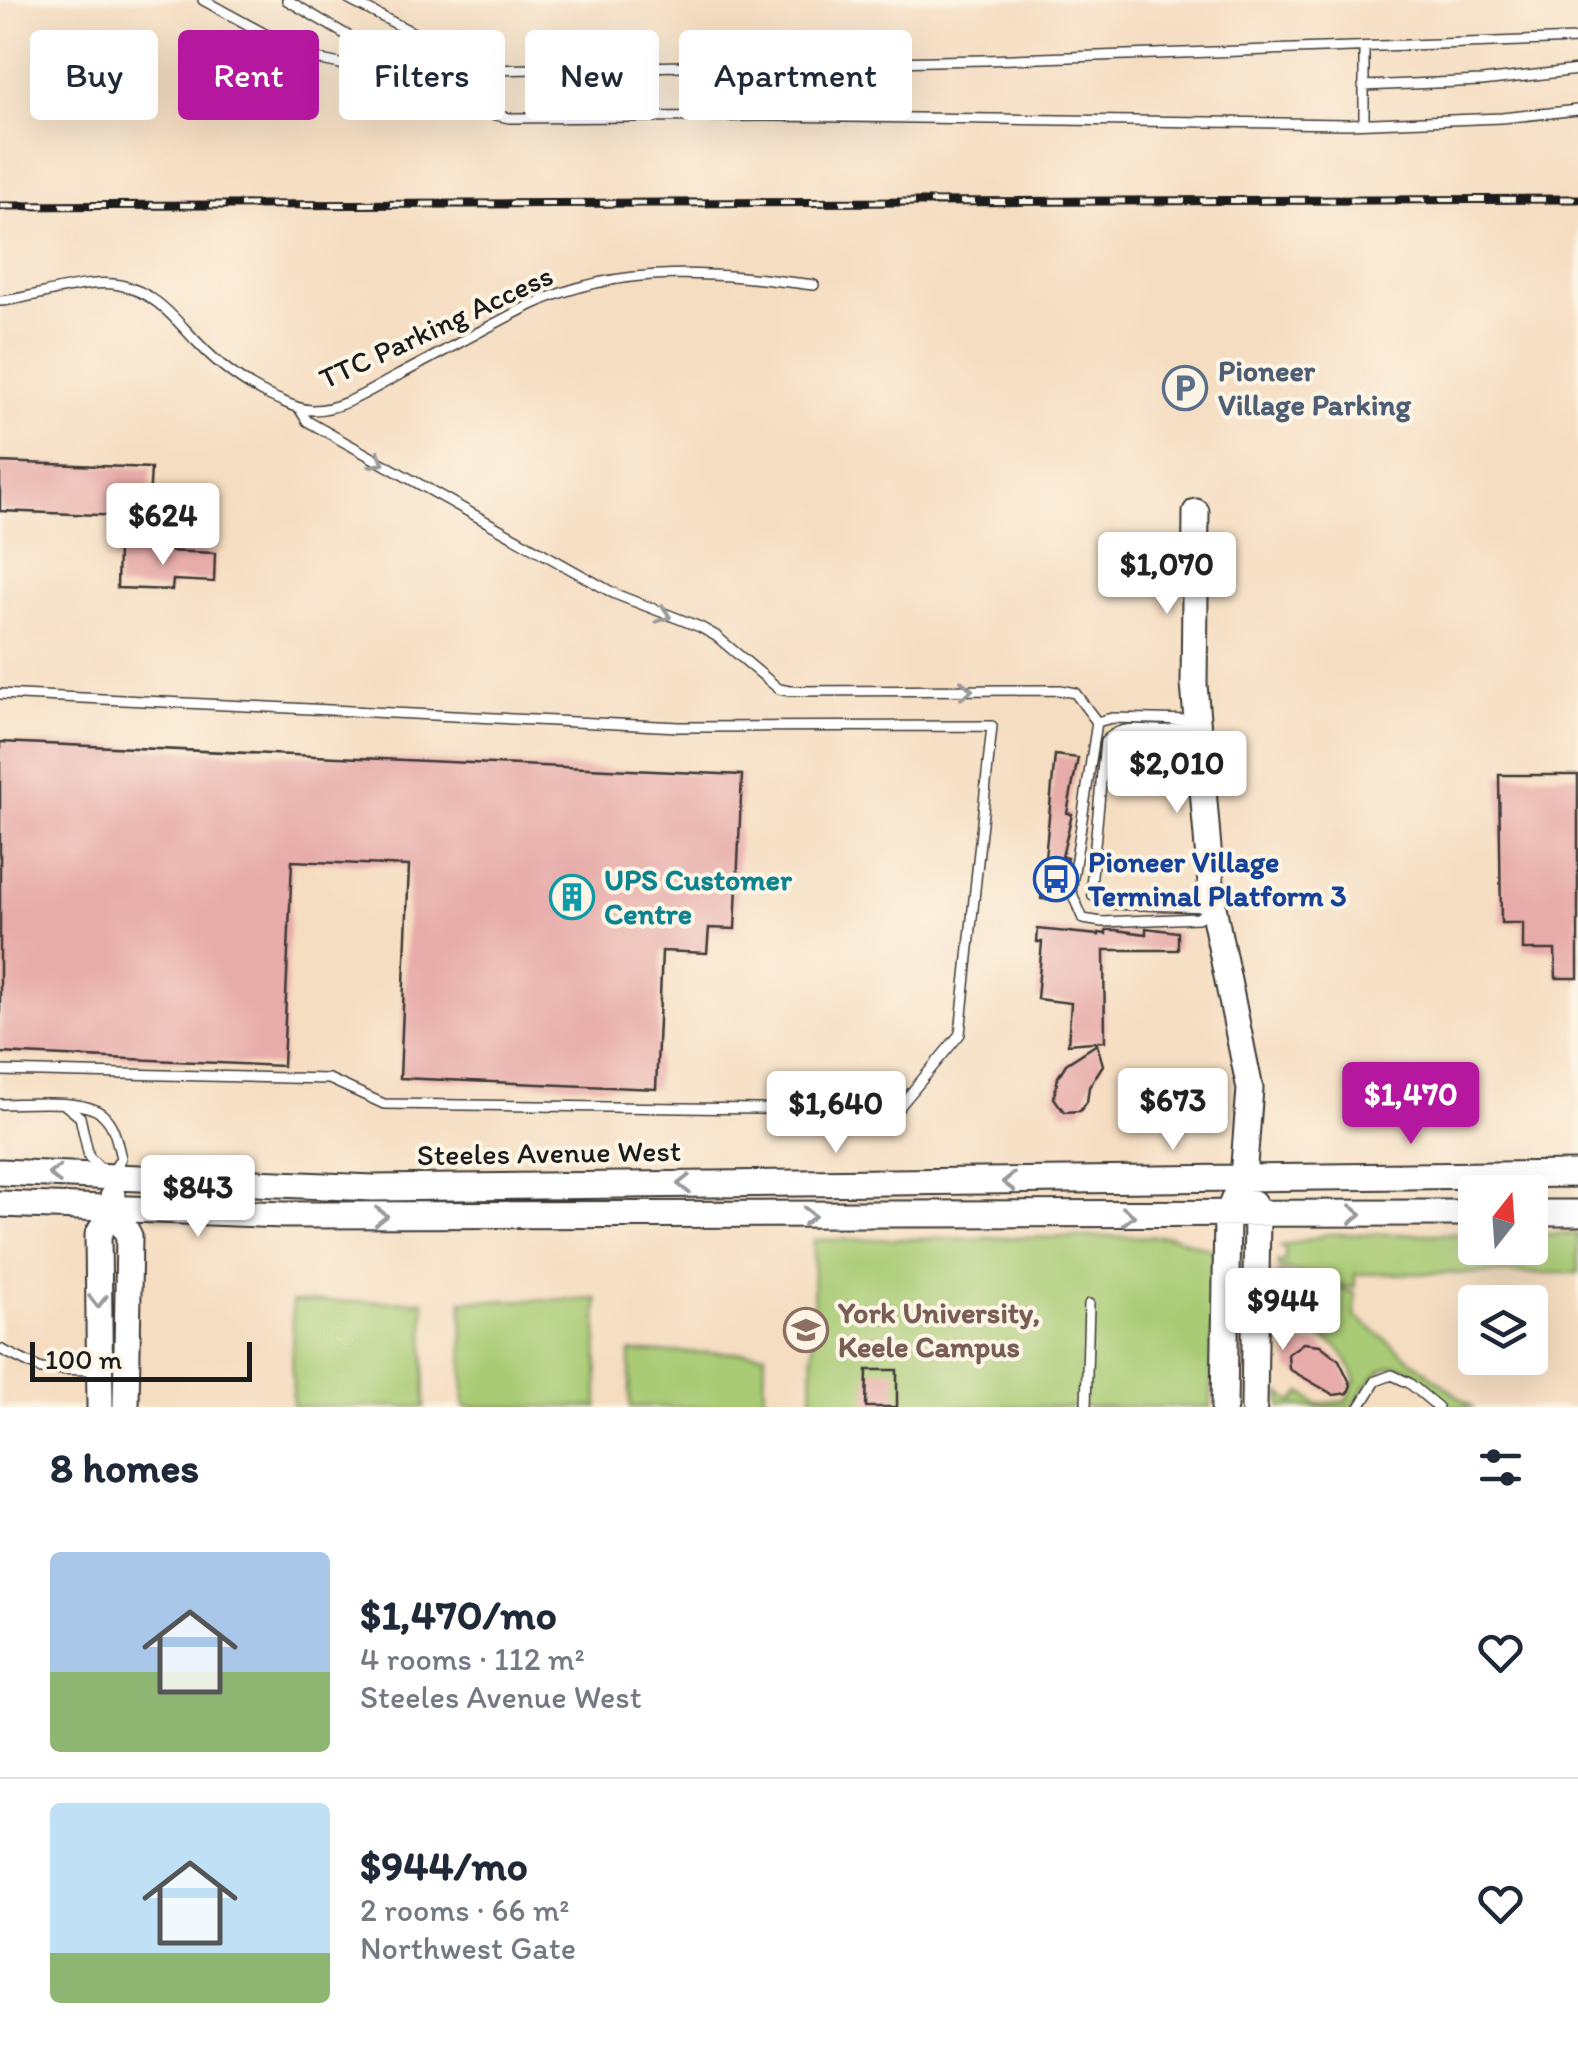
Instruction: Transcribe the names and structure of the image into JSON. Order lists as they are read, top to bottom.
{
  "streets": {
    "main road": ["Steeles Avenue West"],
    "lane": ["TTC Parking Access"]
  },
  "places": {
    "parking": ["Pioneer Village Parking"],
    "bus stop": ["Pioneer Village Terminal Platform 3"],
    "building": ["UPS Customer Centre"],
    "school or university": ["York University, Keele Campus"]
  },
  "scale_bar": "100 m",
  "north": "top",
  "page": {
    "chip": [
      "Buy",
      "Rent",
      "Filters",
      "New",
      "Apartment"
    ],
    "price": [
      "$624",
      "$1,070",
      "$2,010",
      "$1,470",
      "$673",
      "$1,640",
      "$843",
      "$944"
    ],
    "scale": "100 m",
    "heading": "8 homes",
    "list": [
      {
        "name": "$1,470/mo",
        "note": "4 rooms · 112 m² · Steeles Avenue West"
      },
      {
        "name": "$944/mo",
        "note": "2 rooms · 66 m² · Northwest Gate"
      }
    ]
  }
}
